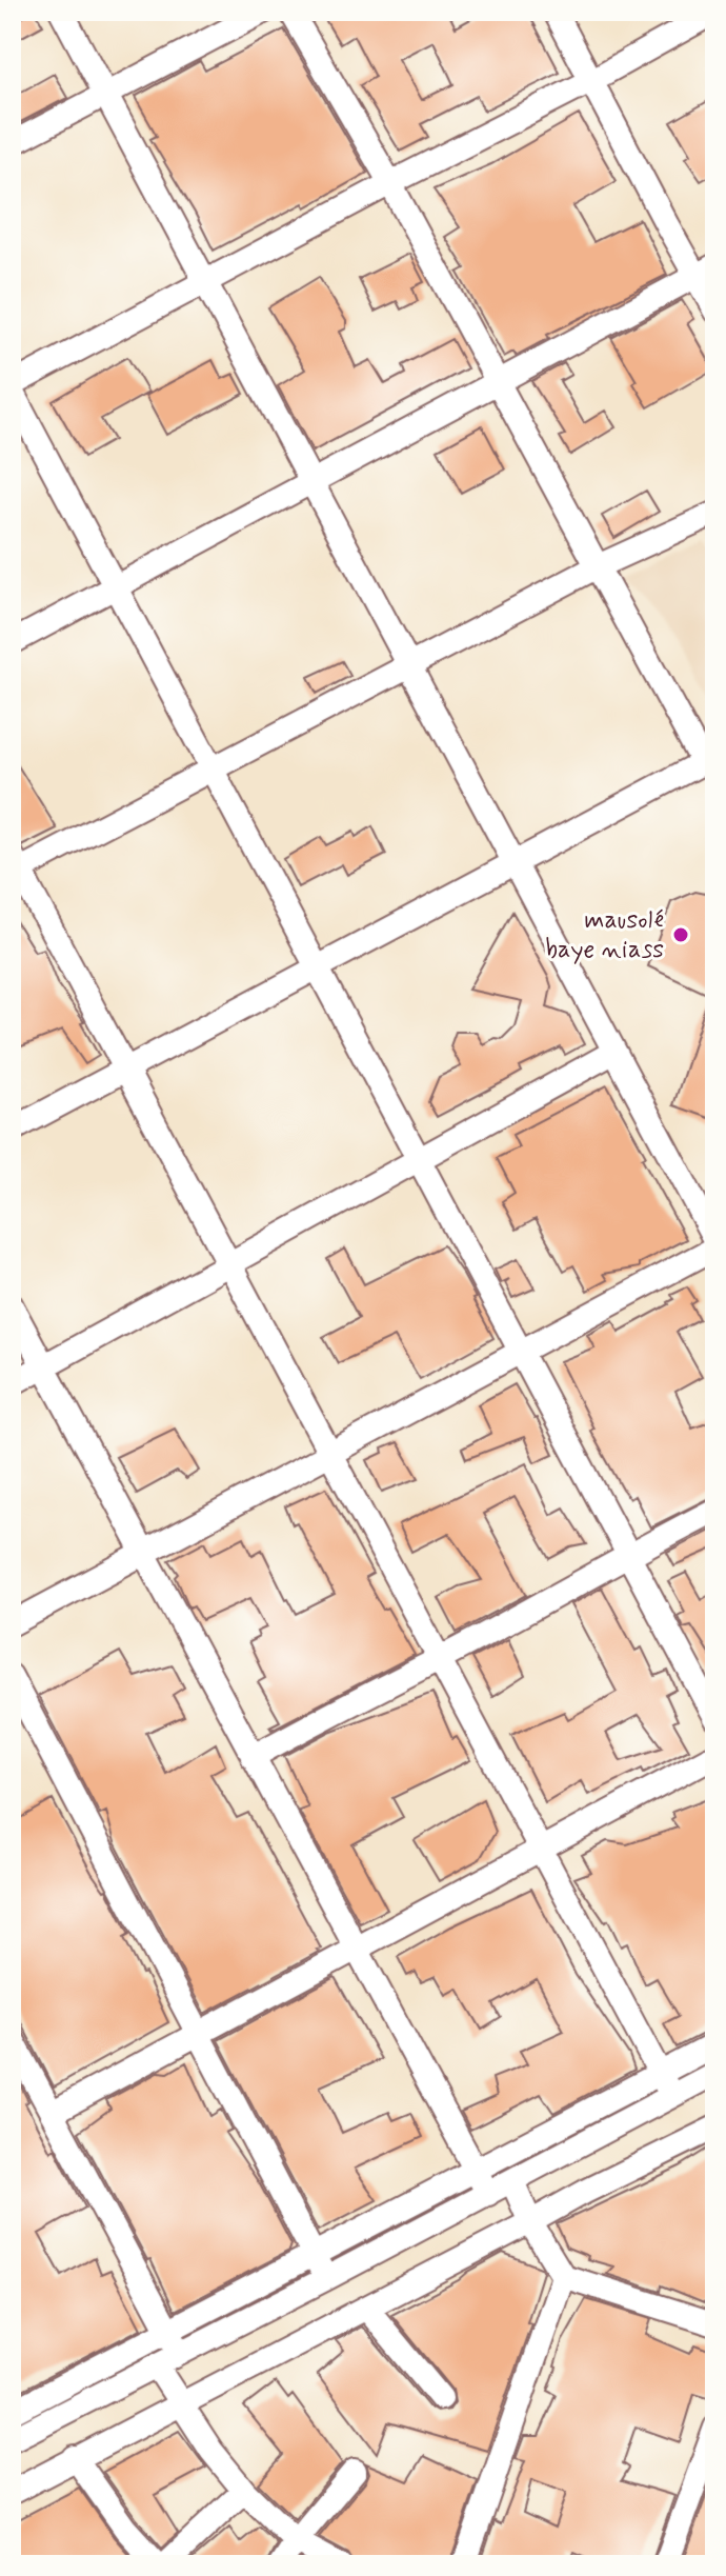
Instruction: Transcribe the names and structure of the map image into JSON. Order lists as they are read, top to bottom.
{
  "places": ["mausolé baye niass"]
}
